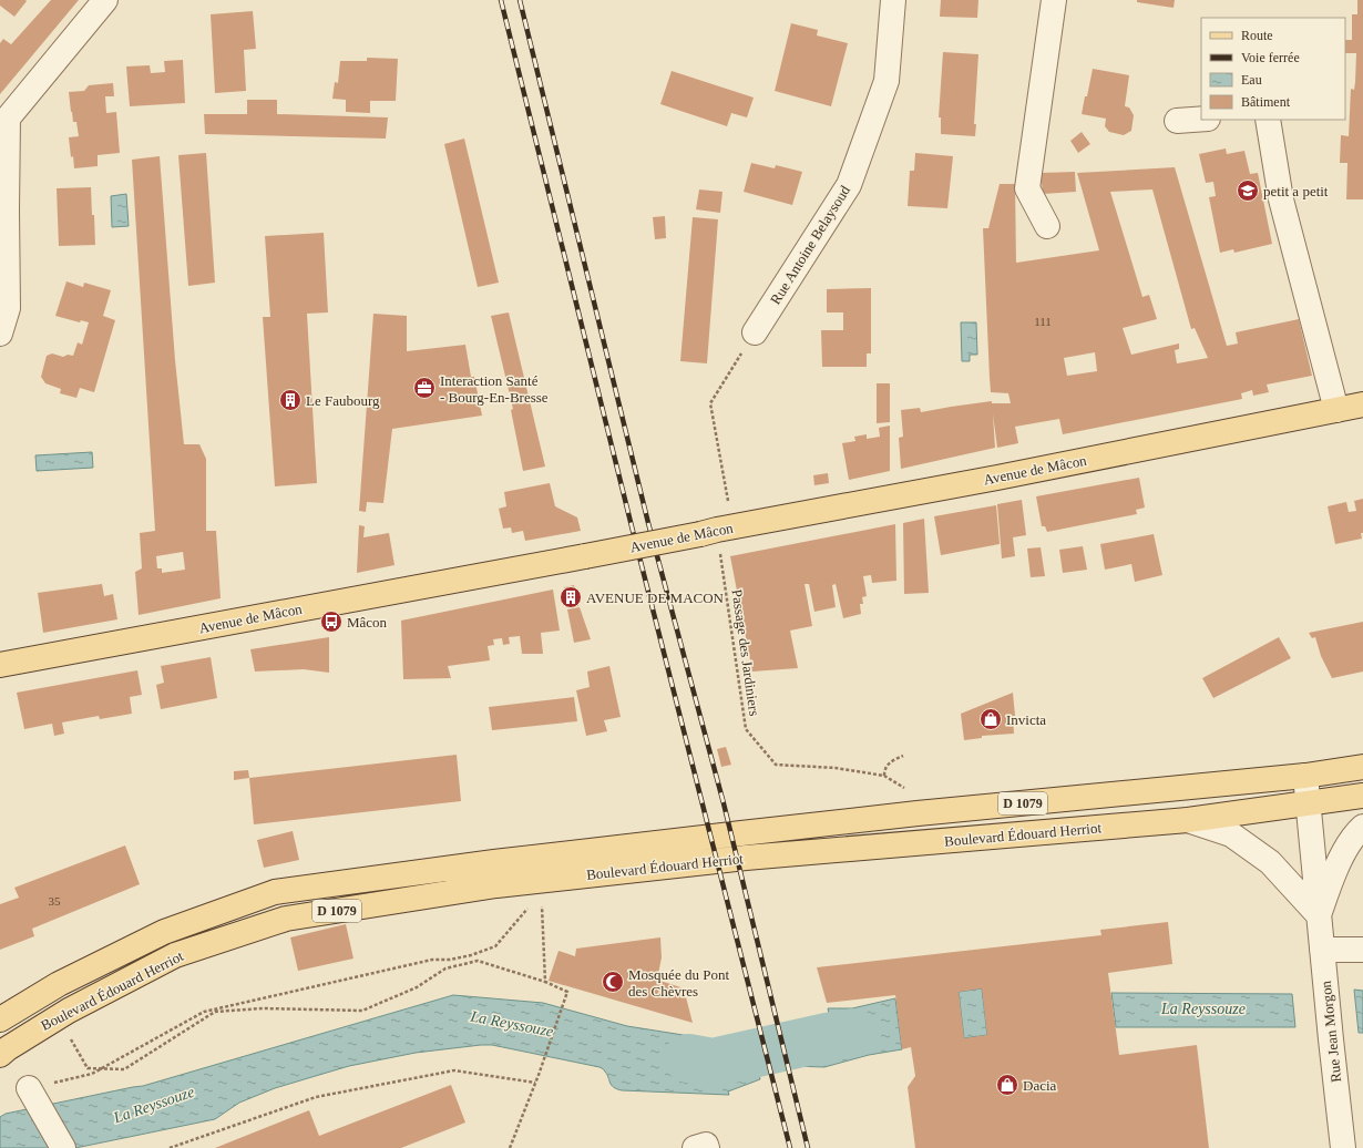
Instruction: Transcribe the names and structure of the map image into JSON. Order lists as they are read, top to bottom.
{
  "streets": {
    "main road": ["Avenue de Mâcon", "D 1079", "Boulevard Édouard Herriot"],
    "street": ["Rue Antoine Belaysoud", "Rue Jean Morgon"],
    "path": ["Passage des Jardiniers"]
  },
  "crossings": [
    ["Rue Antoine Belaysoud", "Passage des Jardiniers"],
    ["Avenue de Mâcon", "Passage des Jardiniers"],
    ["Boulevard Édouard Herriot", "Rue Jean Morgon"]
  ],
  "water": ["La Reyssouze"],
  "places": {
    "school or university": ["petit a petit"],
    "office": ["Interaction Santé - Bourg-En-Bresse"],
    "building": ["Le Faubourg", "AVENUE DE MACON"],
    "bus stop": ["Mâcon"],
    "shop": ["Invicta", "Dacia"],
    "mosque": ["Mosquée du Pont des Chèvres"]
  },
  "house_numbers": ["111", "35"],
  "legend": [
    "Route",
    "Voie ferrée",
    "Eau",
    "Bâtiment"
  ]
}
